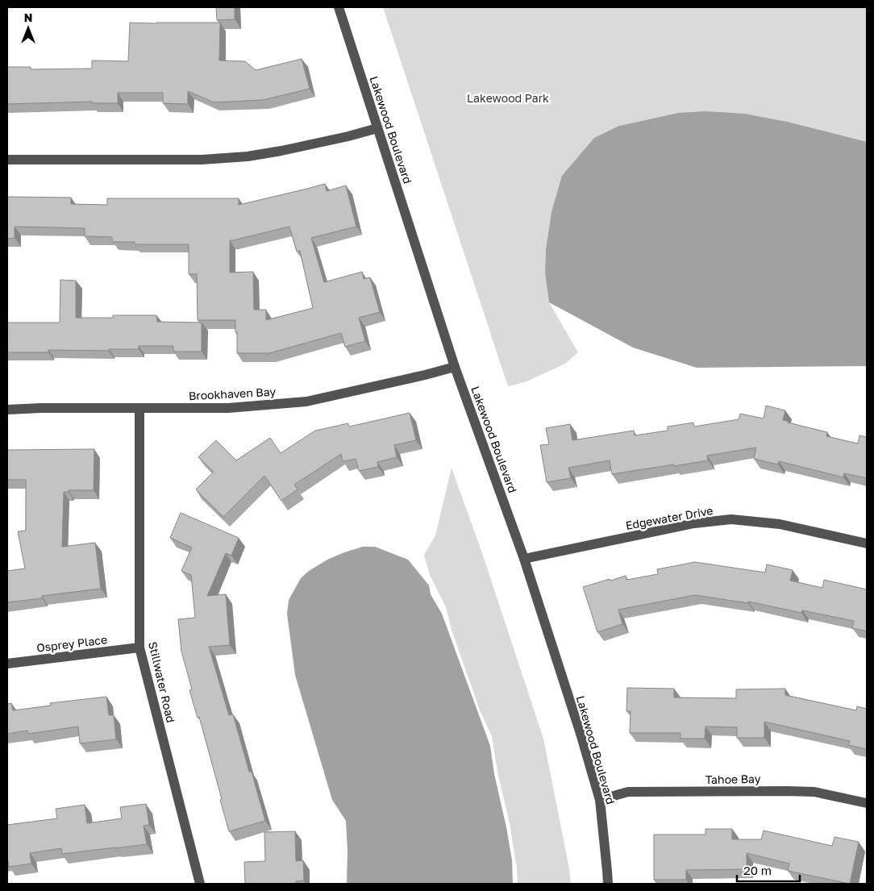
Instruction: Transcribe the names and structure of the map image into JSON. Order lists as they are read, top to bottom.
{
  "streets": {
    "street": [
      "Lakewood Boulevard",
      "Brookhaven Bay",
      "Edgewater Drive",
      "Osprey Place",
      "Stillwater Road",
      "Tahoe Bay"
    ]
  },
  "crossings": [
    ["Lakewood Boulevard", "Brookhaven Bay"],
    ["Lakewood Boulevard", "Edgewater Drive"],
    ["Lakewood Boulevard", "Tahoe Bay"],
    ["Brookhaven Bay", "Stillwater Road"],
    ["Osprey Place", "Stillwater Road"]
  ],
  "parks": ["Lakewood Park"],
  "scale_bar": "20 m",
  "north": "top"
}
